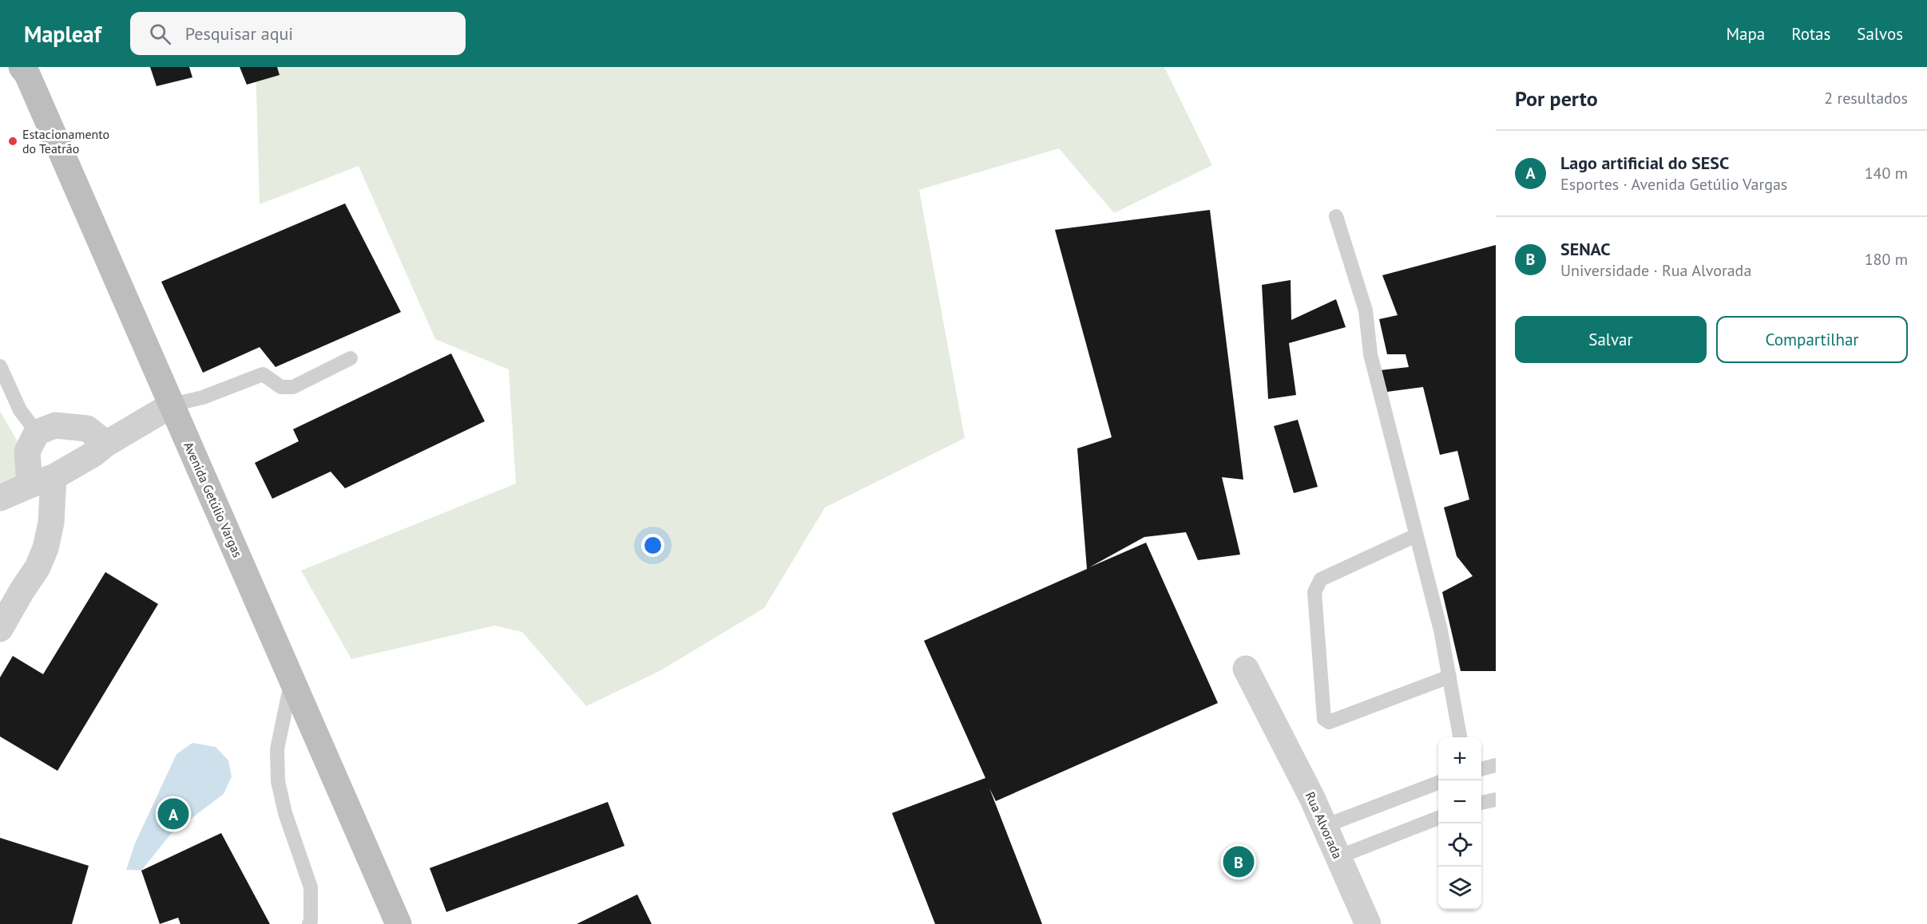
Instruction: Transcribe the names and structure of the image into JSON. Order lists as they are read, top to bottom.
{
  "streets": {
    "street": ["Avenida Getúlio Vargas", "Rua Alvorada"]
  },
  "places": ["Estacionamento do Teatrão"],
  "page": {
    "header": "Mapleaf",
    "search": "Pesquisar aqui",
    "nav": ["Mapa", "Rotas", "Salvos"],
    "heading": ["Por perto", "2 resultados"],
    "list": [
      {
        "mark": "A",
        "name": "Lago artificial do SESC",
        "note": "Esportes · Avenida Getúlio Vargas",
        "value": "140 m"
      },
      {
        "mark": "B",
        "name": "SENAC",
        "note": "Universidade · Rua Alvorada",
        "value": "180 m"
      }
    ],
    "buttons": ["Salvar", "Compartilhar"],
    "map_buttons": ["+", "−"],
    "pins": ["A", "B"]
  }
}
